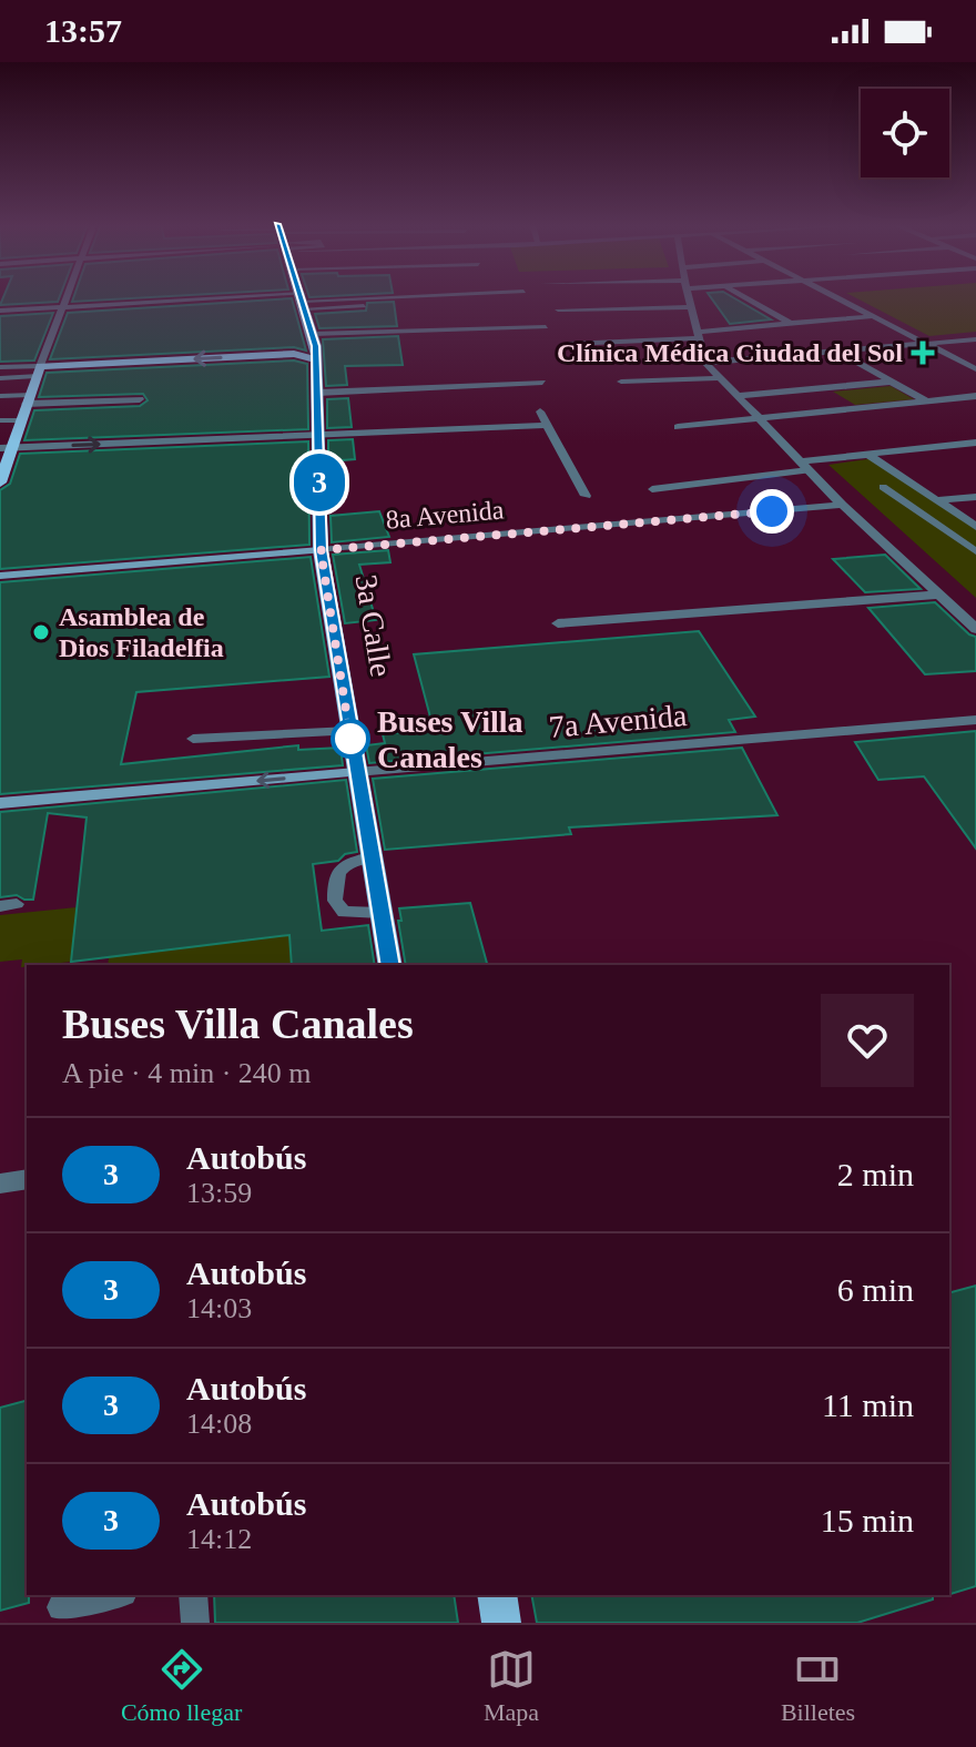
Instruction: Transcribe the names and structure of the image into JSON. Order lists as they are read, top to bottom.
{
  "streets": {
    "main road": ["3a Calle"],
    "street": ["8a Avenida", "7a Avenida"]
  },
  "crossings": [
    ["8a Avenida", "3a Calle"],
    ["3a Calle", "7a Avenida"]
  ],
  "one_way": ["7a Avenida"],
  "places": {
    "health": ["Clínica Médica Ciudad del Sol"],
    "other": ["Asamblea de Dios Filadelfia", "Buses Villa Canales"]
  },
  "lines": ["bus line 3"],
  "page": {
    "status": "13:57",
    "on_map": "3",
    "heading": ["Buses Villa Canales", "A pie · 4 min · 240 m"],
    "list": [
      {
        "mark": "3",
        "name": "Autobús",
        "note": "13:59",
        "value": "2 min"
      },
      {
        "mark": "3",
        "name": "Autobús",
        "note": "14:03",
        "value": "6 min"
      },
      {
        "mark": "3",
        "name": "Autobús",
        "note": "14:08",
        "value": "11 min"
      },
      {
        "mark": "3",
        "name": "Autobús",
        "note": "14:12",
        "value": "15 min"
      }
    ],
    "tabs": ["Cómo llegar", "Mapa", "Billetes"]
  }
}
